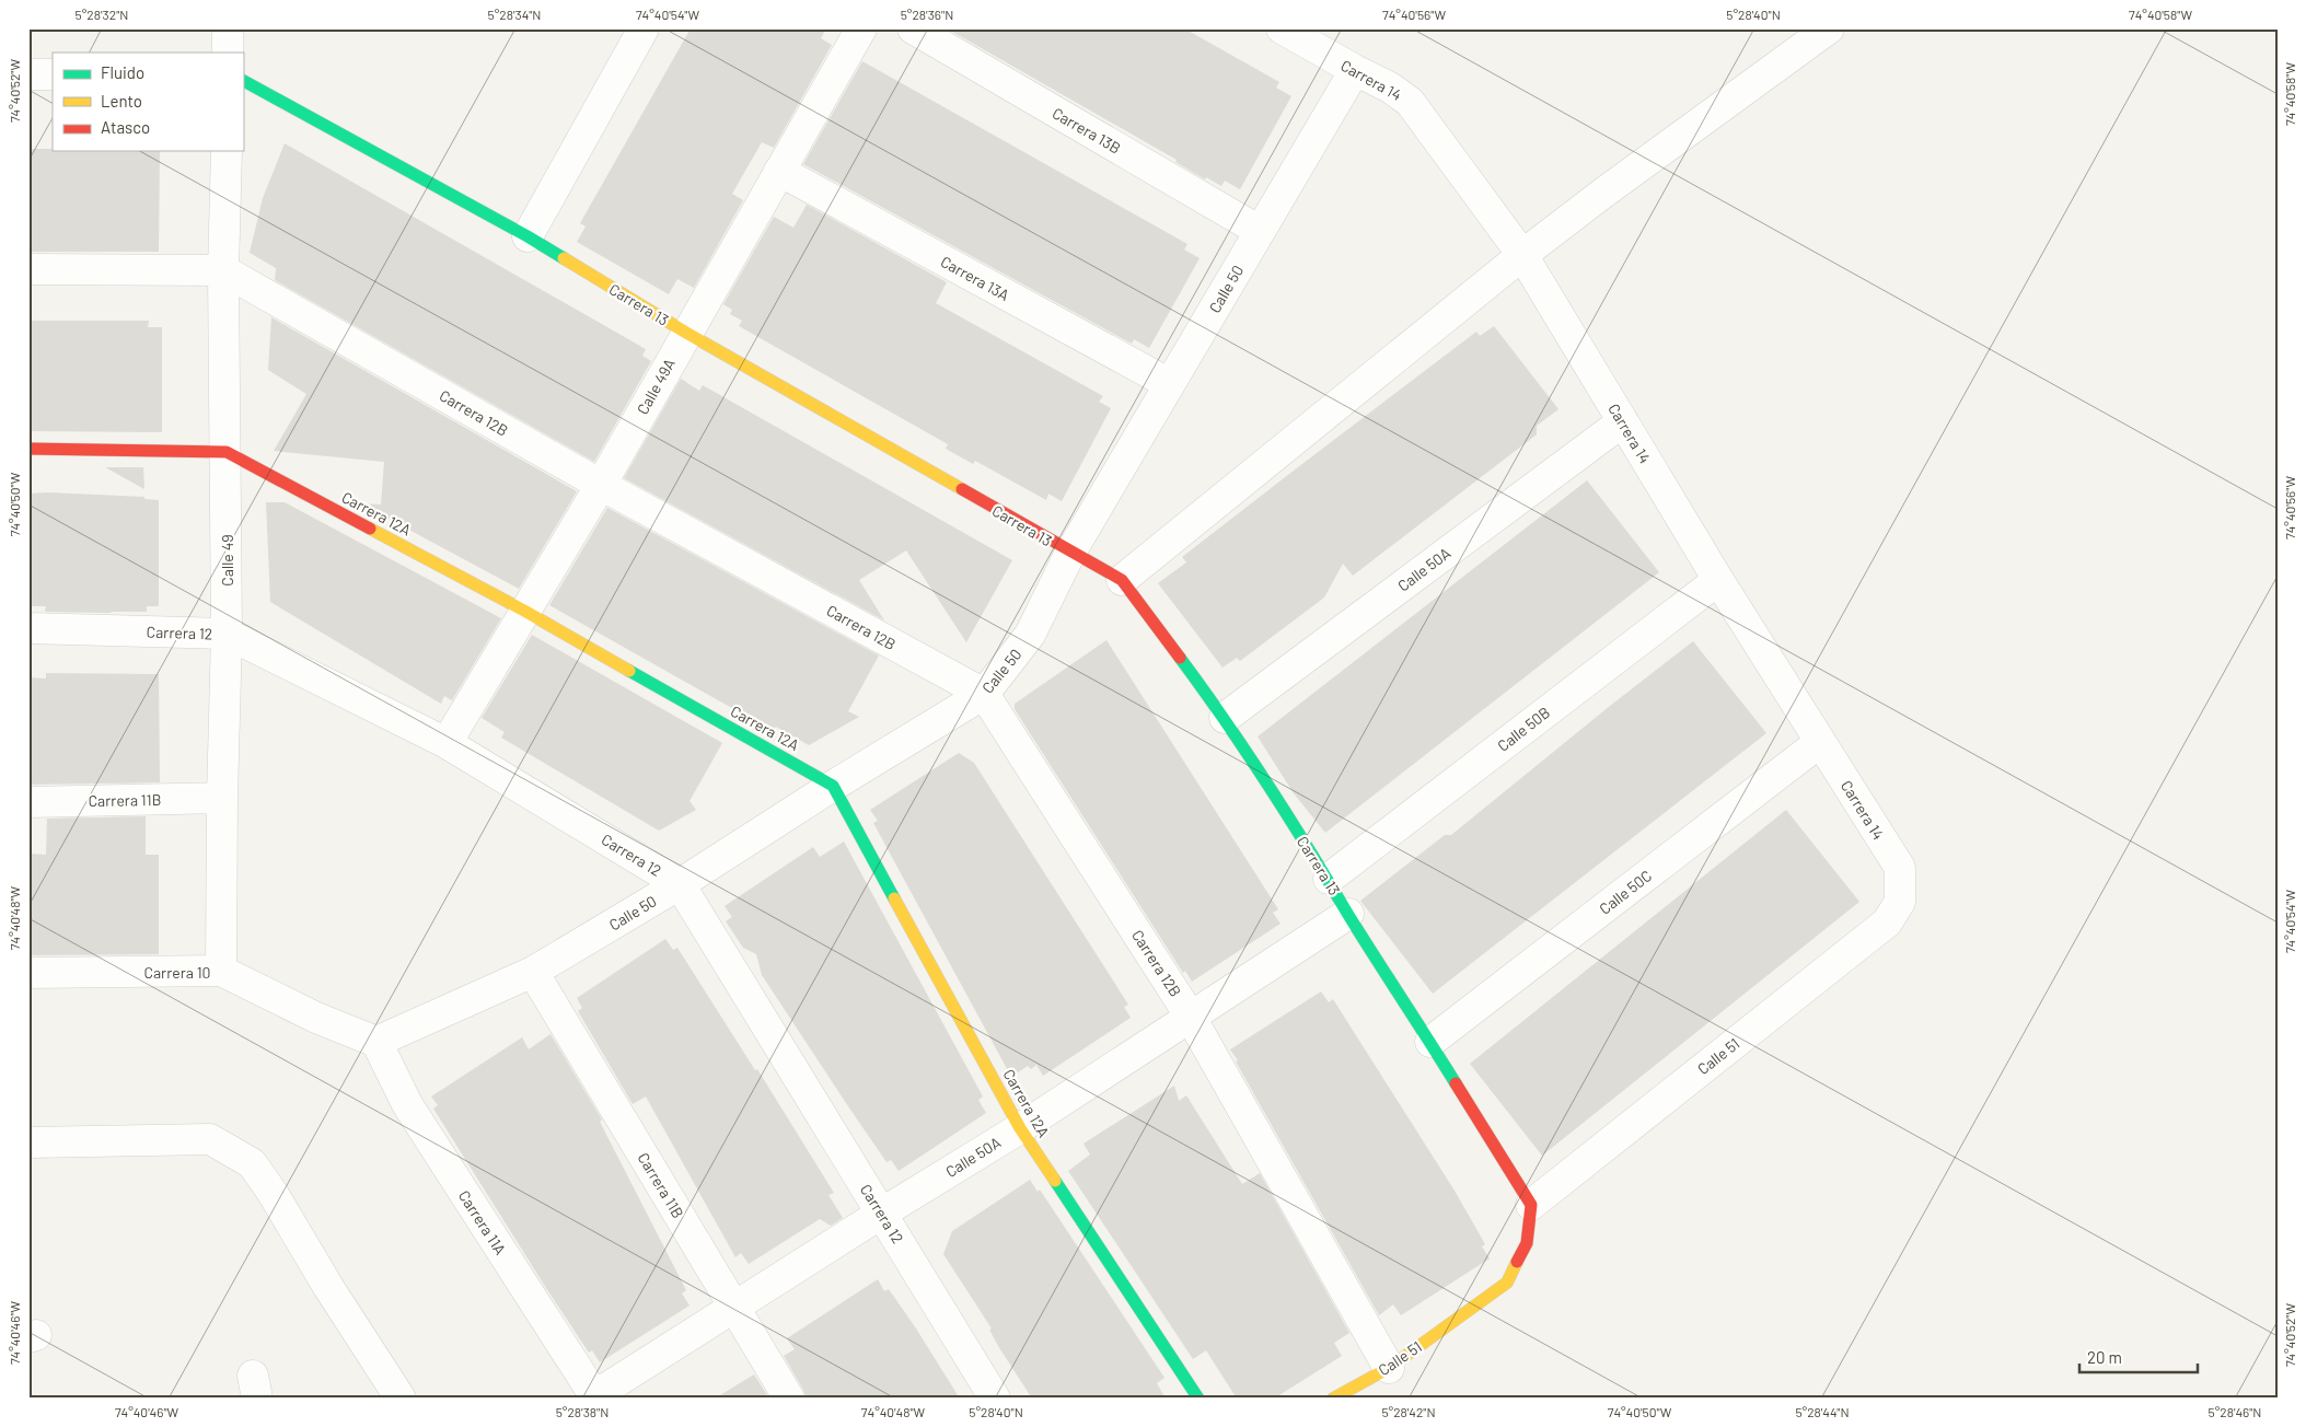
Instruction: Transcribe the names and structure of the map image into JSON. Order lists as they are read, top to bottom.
{
  "streets": {
    "street": [
      "Carrera 14",
      "Carrera 13B",
      "Carrera 13A",
      "Calle 50",
      "Carrera 13",
      "Calle 49A",
      "Carrera 12B",
      "Carrera 12A",
      "Calle 49",
      "Calle 50A",
      "Carrera 12",
      "Calle 50B",
      "Carrera 11B",
      "Calle 50C",
      "Carrera 10",
      "Calle 51",
      "Carrera 11A"
    ]
  },
  "crossings": [
    ["Carrera 14", "Calle 50"],
    ["Carrera 14", "Calle 50A"],
    ["Carrera 14", "Calle 50B"],
    ["Carrera 14", "Calle 50C"],
    ["Carrera 14", "Calle 51"],
    ["Carrera 13B", "Calle 50"],
    ["Carrera 13A", "Calle 50"],
    ["Carrera 13A", "Calle 49A"],
    ["Calle 50", "Carrera 13"],
    ["Calle 50", "Carrera 12B"],
    ["Calle 50", "Carrera 12A"],
    ["Calle 50", "Carrera 12"],
    ["Calle 50", "Carrera 11B"],
    ["Calle 50", "Carrera 10"],
    ["Calle 50", "Carrera 11A"],
    ["Carrera 13", "Calle 49A"],
    ["Carrera 13", "Calle 50A"],
    ["Carrera 13", "Calle 50B"],
    ["Carrera 13", "Calle 50C"],
    ["Carrera 13", "Calle 51"],
    ["Calle 49A", "Carrera 12B"],
    ["Calle 49A", "Carrera 12A"],
    ["Calle 49A", "Carrera 12"],
    ["Carrera 12B", "Calle 49"],
    ["Carrera 12B", "Calle 50A"],
    ["Carrera 12B", "Calle 51"],
    ["Carrera 12A", "Calle 49"],
    ["Carrera 12A", "Calle 50A"],
    ["Calle 49", "Carrera 12"],
    ["Calle 49", "Carrera 11B"],
    ["Calle 49", "Carrera 10"],
    ["Calle 50A", "Carrera 12"],
    ["Calle 50A", "Carrera 11B"],
    ["Calle 50A", "Carrera 11A"],
    ["Carrera 10", "Carrera 11A"]
  ],
  "legend": ["Fluido", "Lento", "Atasco"],
  "scale_bar": "20 m",
  "coordinates": [
    "5°28'32\"N",
    "5°28'34\"N",
    "74°40'54\"W",
    "5°28'36\"N",
    "74°40'56\"W",
    "5°28'40\"N",
    "74°40'58\"W",
    "74°40'52\"W",
    "74°40'50\"W",
    "74°40'48\"W",
    "74°40'46\"W",
    "5°28'38\"N",
    "5°28'42\"N",
    "5°28'44\"N",
    "5°28'46\"N"
  ]
}
